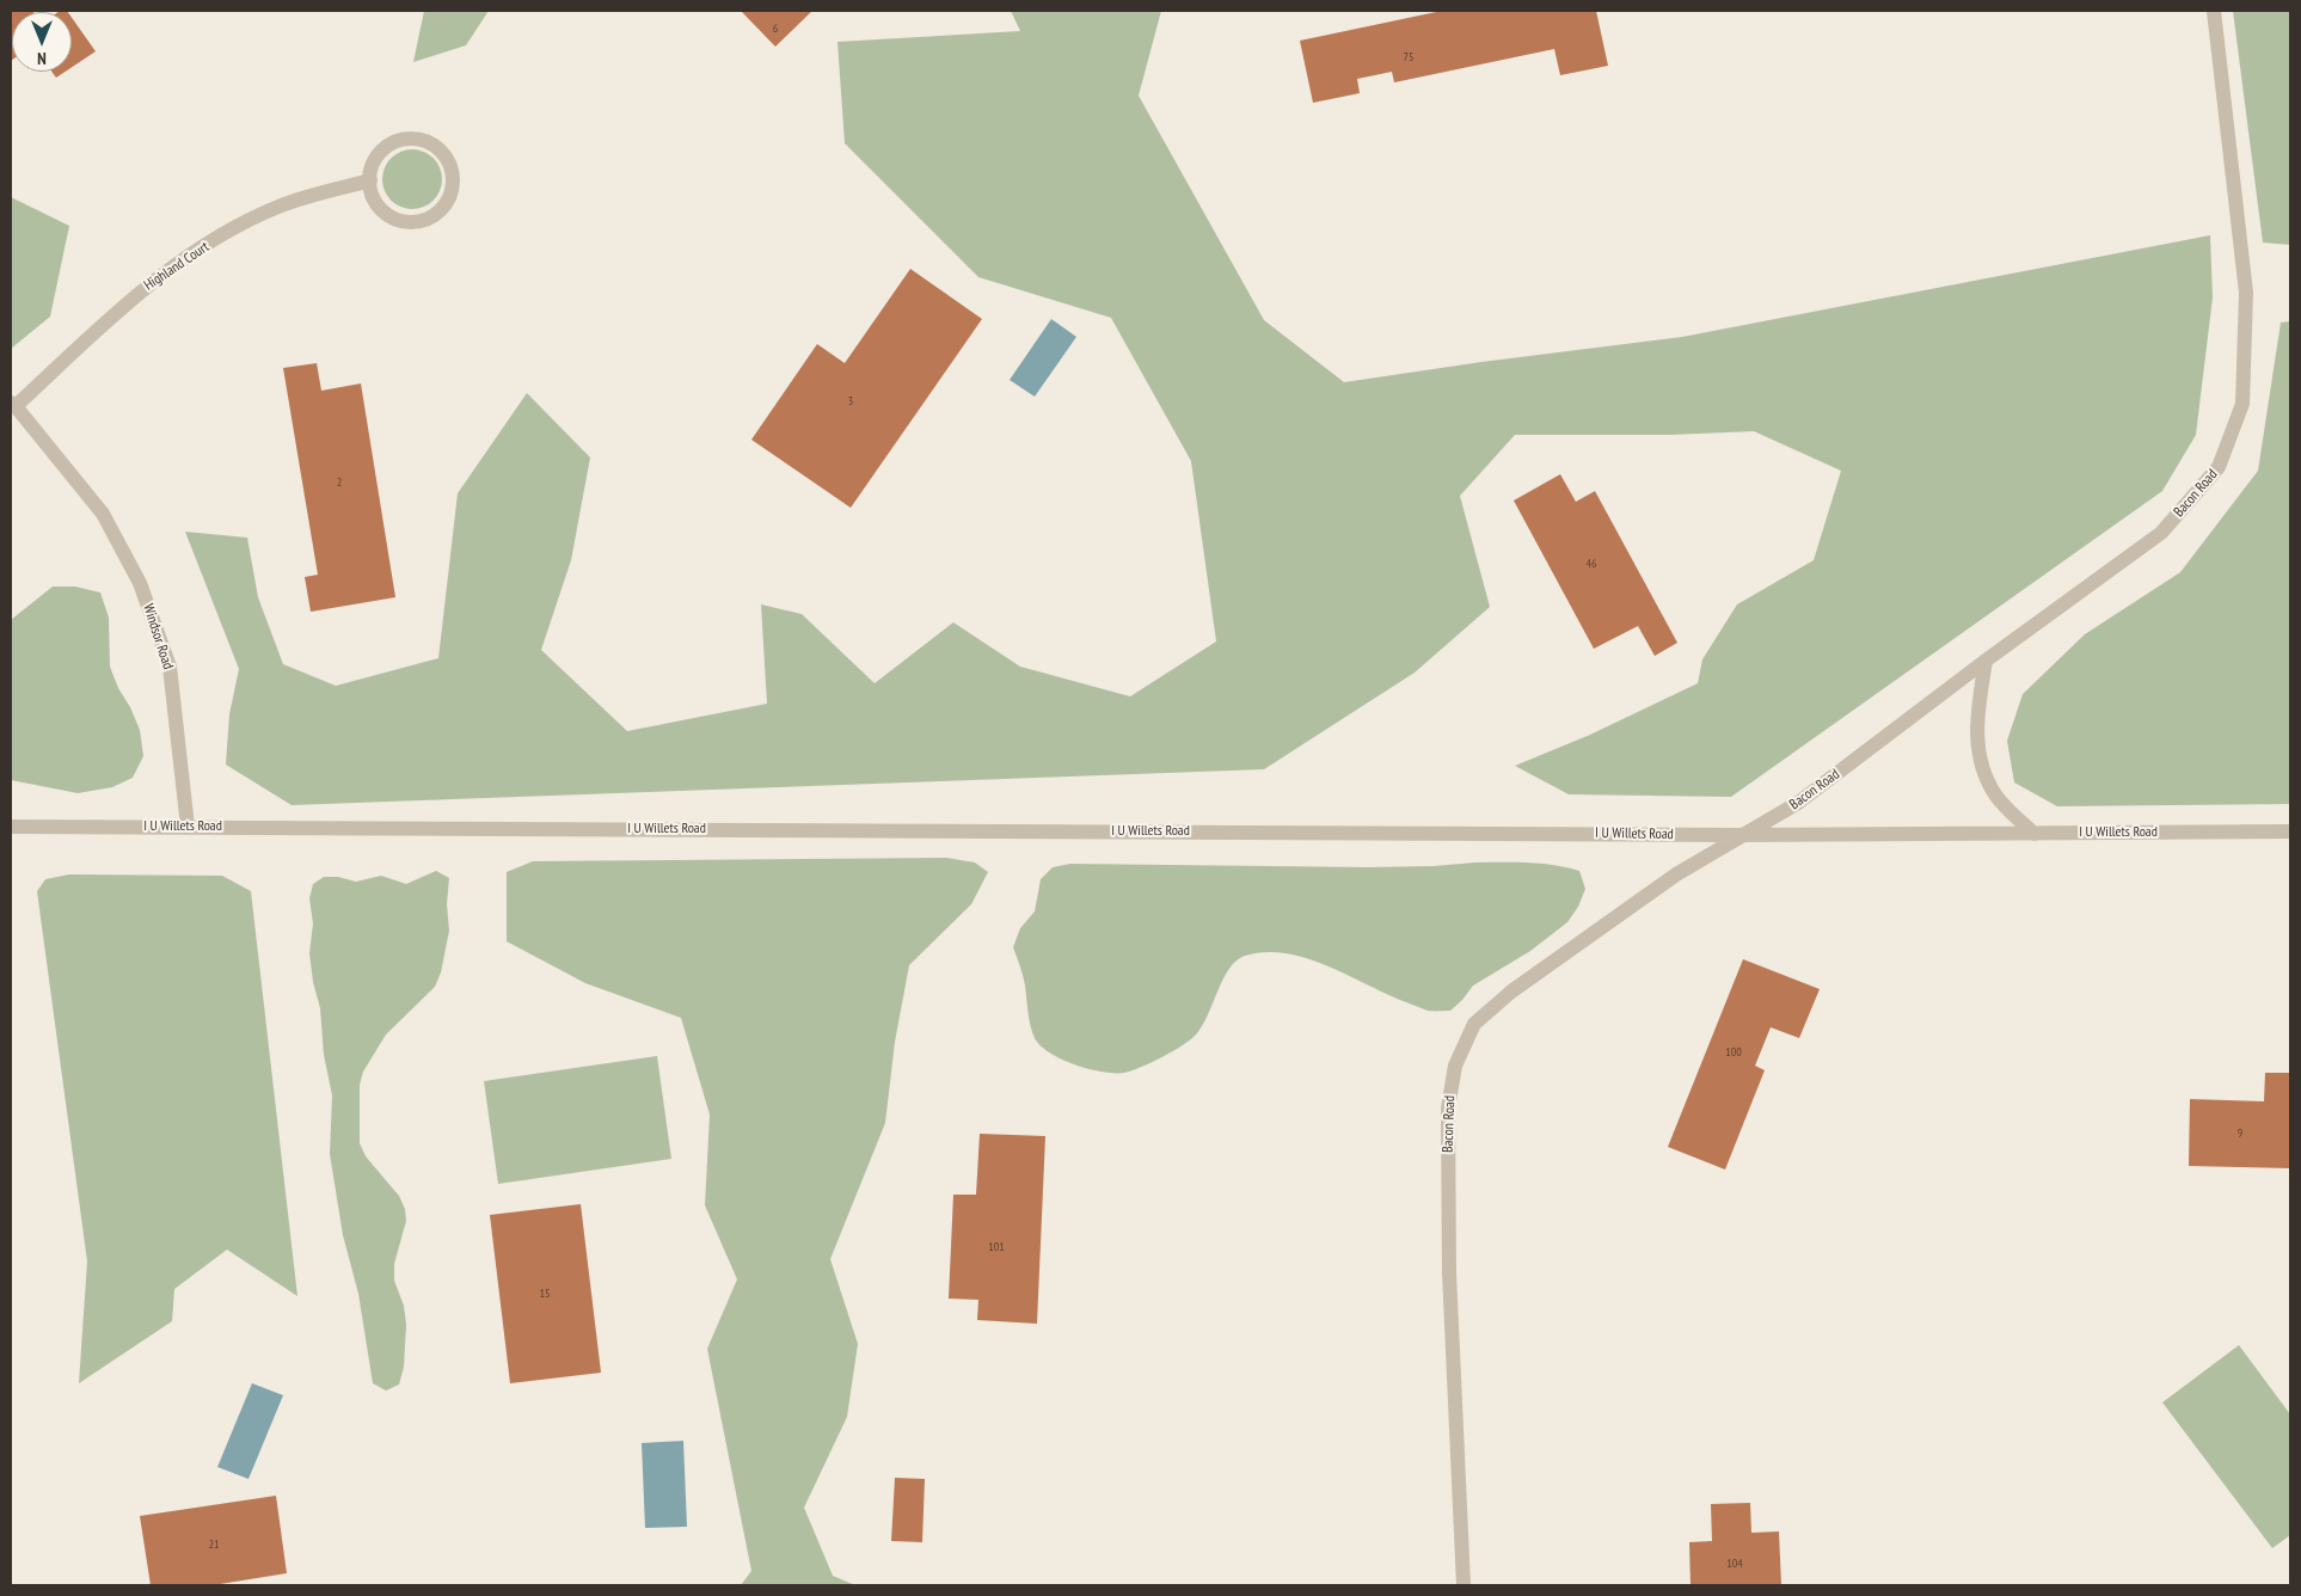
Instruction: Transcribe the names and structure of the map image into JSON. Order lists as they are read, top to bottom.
{
  "streets": {
    "street": [
      "Highland Court",
      "Bacon Road",
      "Windsor Road",
      "I U Willets Road"
    ]
  },
  "crossings": [
    ["Highland Court", "Windsor Road"],
    ["Bacon Road", "I U Willets Road"],
    ["Windsor Road", "I U Willets Road"]
  ],
  "house_numbers": [
    "6",
    "75",
    "3",
    "2",
    "46",
    "100",
    "9",
    "101",
    "15",
    "21",
    "104"
  ],
  "north": "bottom"
}
